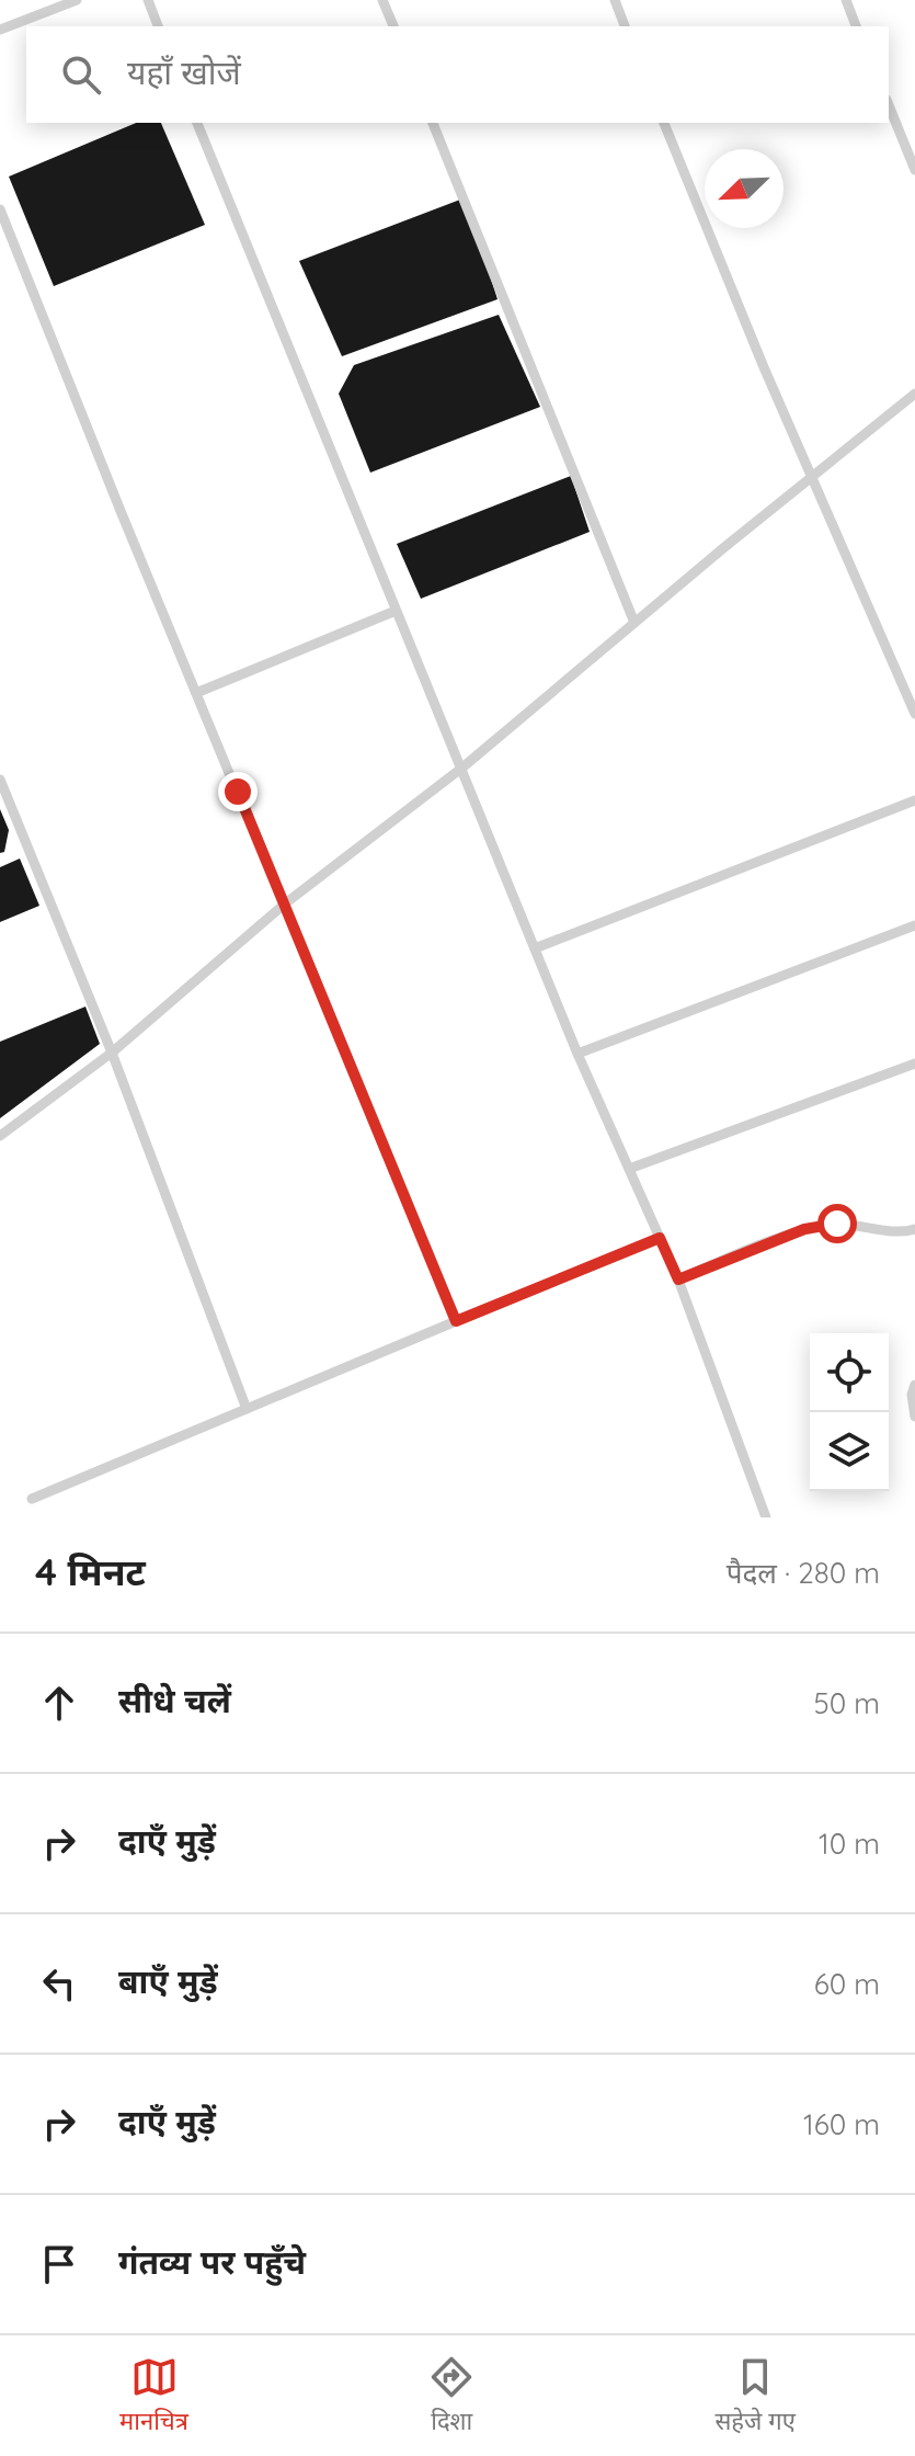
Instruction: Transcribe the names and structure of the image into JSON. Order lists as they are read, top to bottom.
{
  "north": "bottom left",
  "page": {
    "search": "यहाँ खोजें",
    "heading": ["4 मिनट", "पैदल · 280 m"],
    "list": [
      ["सीधे चलें", "50 m"],
      ["दाएँ मुड़ें", "10 m"],
      ["बाएँ मुड़ें", "60 m"],
      ["दाएँ मुड़ें", "160 m"],
      "गंतव्य पर पहुँचे"
    ],
    "nav": ["मानचित्र", "दिशा", "सहेजे गए"]
  }
}
